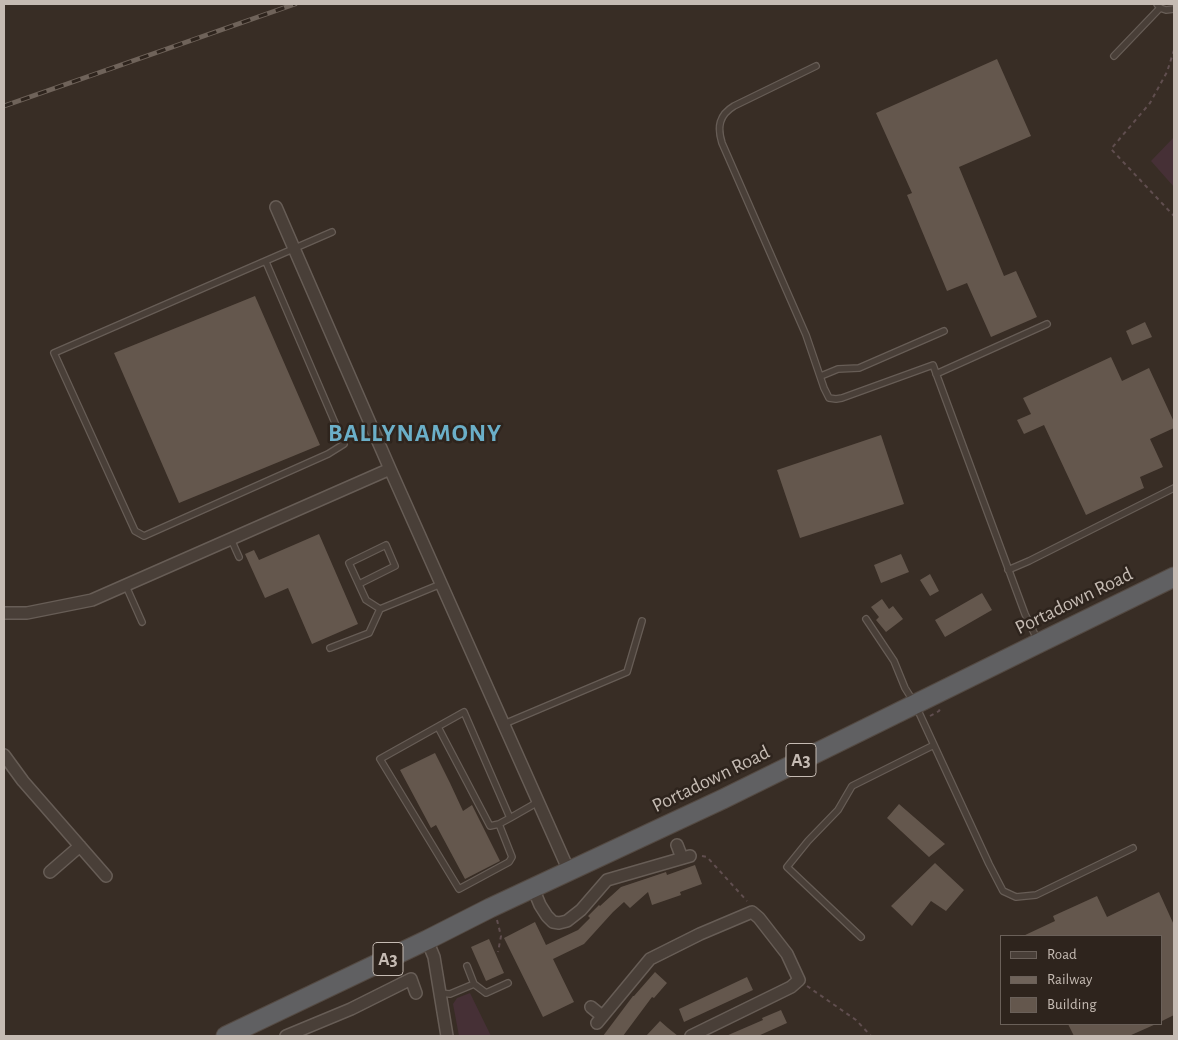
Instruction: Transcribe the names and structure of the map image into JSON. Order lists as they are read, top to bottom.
{
  "streets": {
    "highway": ["Portadown Road", "A3"]
  },
  "crossings": [
    ["Portadown Road", "A3"]
  ],
  "districts": ["BALLYNAMONY"],
  "legend": ["Road", "Railway", "Building"]
}
